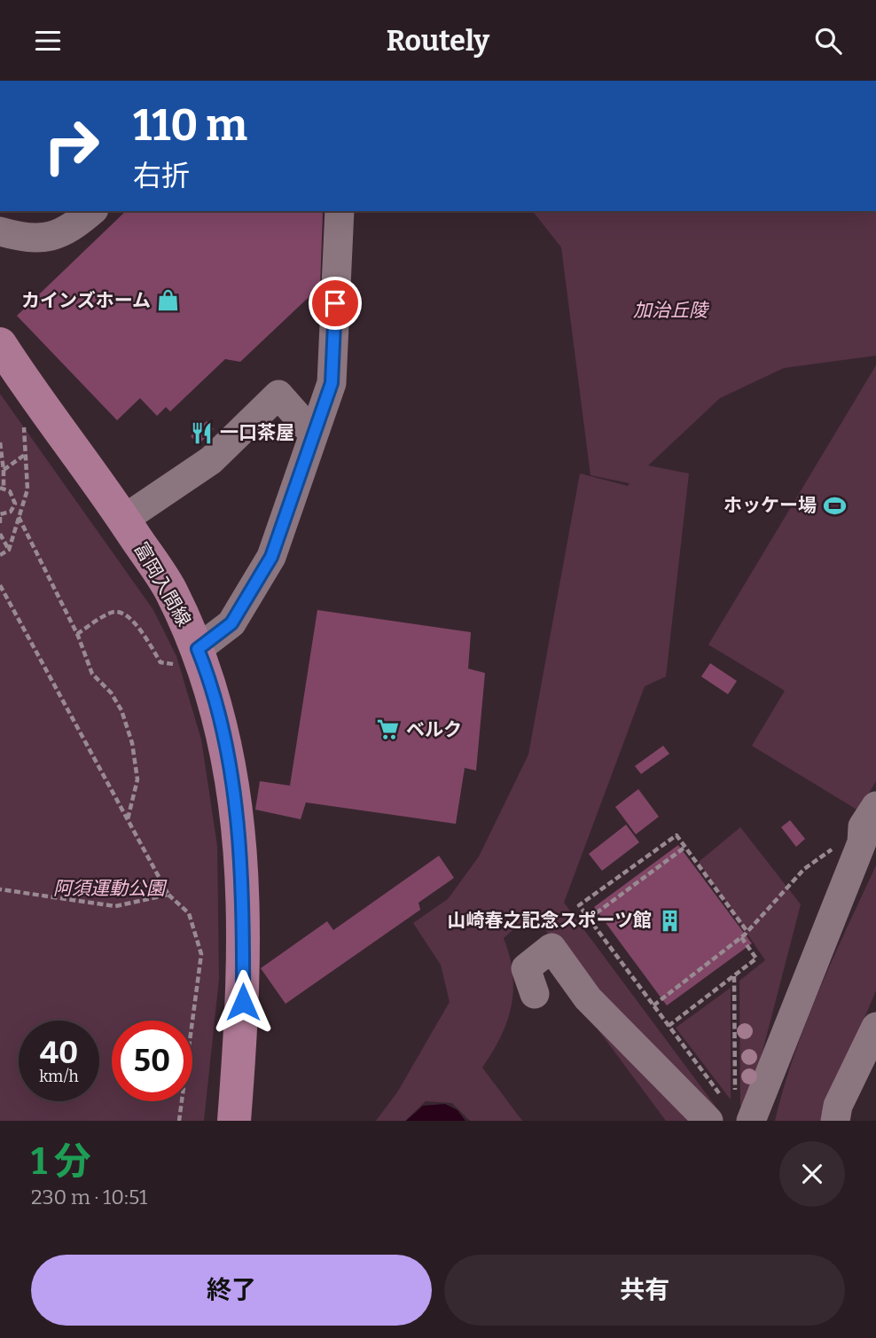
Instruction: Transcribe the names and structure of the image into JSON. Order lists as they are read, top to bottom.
{
  "streets": {
    "main road": ["富岡入間線"]
  },
  "parks": ["加治丘陵", "阿須運動公園"],
  "places": {
    "shop": ["カインズホーム"],
    "restaurant": ["一口茶屋"],
    "sports": ["ホッケー場"],
    "supermarket": ["ベルク"],
    "building": ["山崎春之記念スポーツ館"]
  },
  "page": {
    "header": "Routely",
    "turn": ["110 m", "右折"],
    "speed": "40 km/h",
    "limit": "50",
    "heading": ["1 分", "230 m · 10:51"],
    "buttons": ["終了", "共有"]
  }
}
